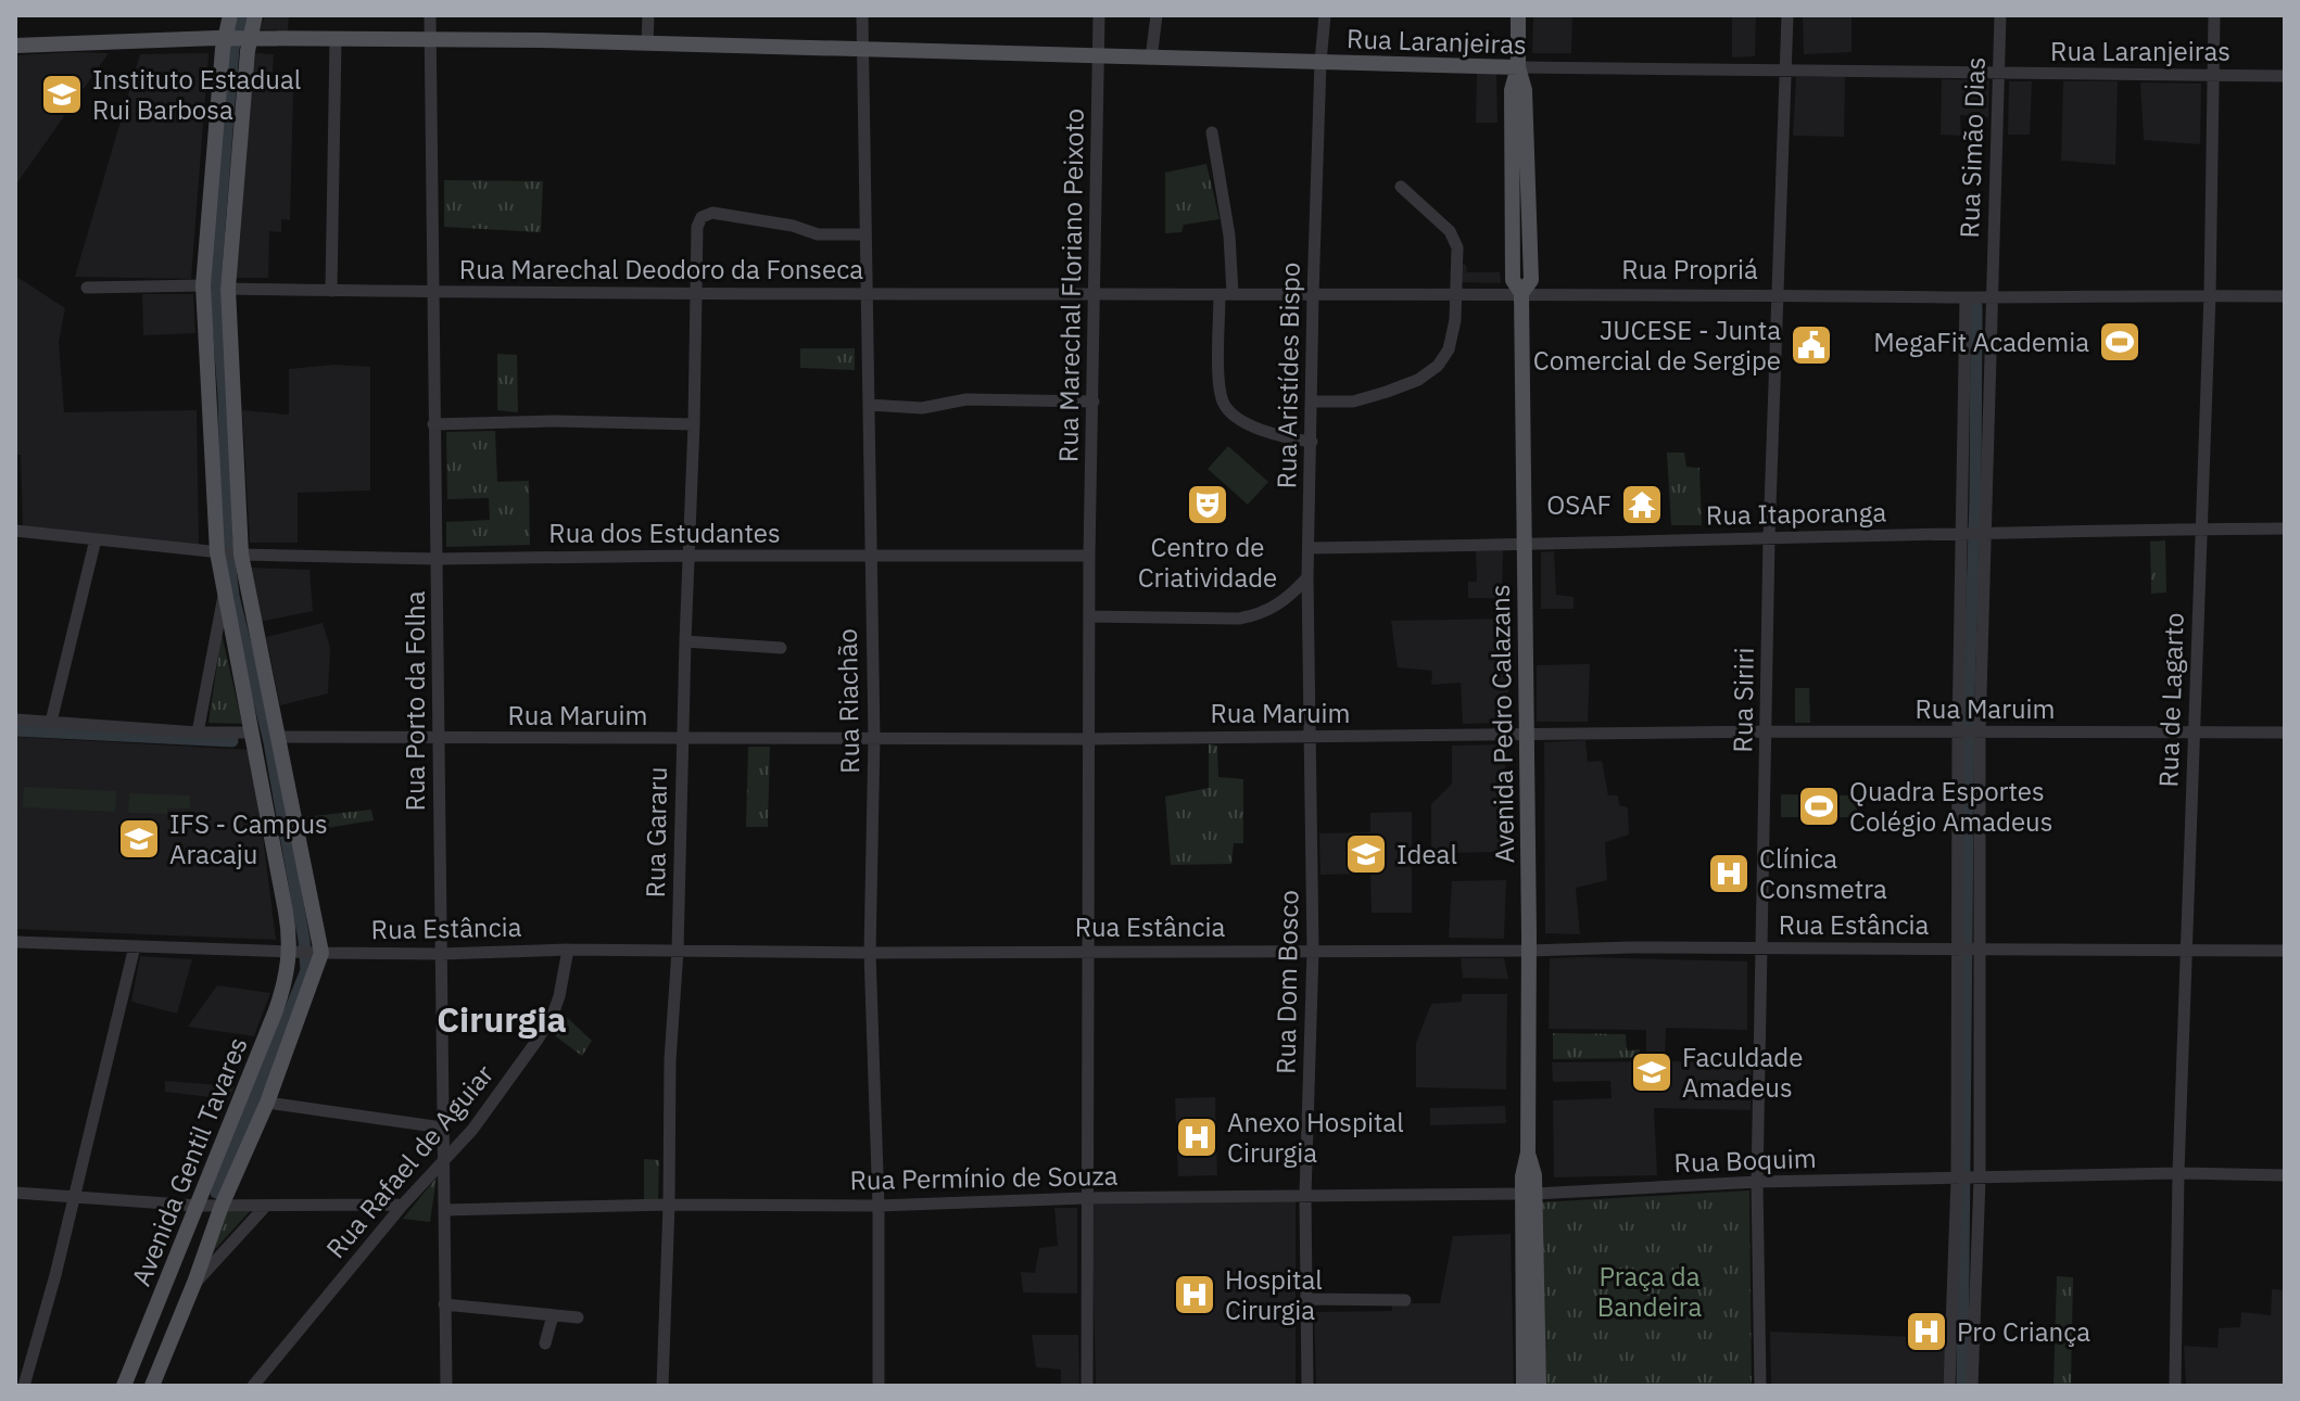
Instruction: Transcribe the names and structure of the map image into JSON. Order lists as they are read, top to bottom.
{
  "streets": {
    "main road": ["Rua Laranjeiras", "Avenida Pedro Calazans", "Avenida Gentil Tavares"],
    "street": [
      "Rua Simão Dias",
      "Rua Marechal Deodoro da Fonseca",
      "Rua Propriá",
      "Rua Marechal Floriano Peixoto",
      "Rua Aristídes Bispo",
      "Rua Itaporanga",
      "Rua dos Estudantes",
      "Rua Siriri",
      "Rua de Lagarto",
      "Rua Porto da Folha",
      "Rua Riachão",
      "Rua Maruim",
      "Rua Gararu",
      "Rua Estância",
      "Rua Dom Bosco",
      "Rua Boquim",
      "Rua Rafael de Aguiar",
      "Rua Permínio de Souza"
    ]
  },
  "crossings": [
    ["Rua Laranjeiras", "Rua Simão Dias"],
    ["Rua Laranjeiras", "Rua Marechal Floriano Peixoto"],
    ["Rua Laranjeiras", "Rua Aristídes Bispo"],
    ["Rua Laranjeiras", "Rua Siriri"],
    ["Rua Laranjeiras", "Rua de Lagarto"],
    ["Rua Laranjeiras", "Rua Porto da Folha"],
    ["Rua Laranjeiras", "Rua Riachão"],
    ["Rua Laranjeiras", "Avenida Pedro Calazans"],
    ["Rua Simão Dias", "Rua Propriá"],
    ["Rua Simão Dias", "Rua Itaporanga"],
    ["Rua Marechal Deodoro da Fonseca", "Rua Propriá"],
    ["Rua Marechal Deodoro da Fonseca", "Rua Marechal Floriano Peixoto"],
    ["Rua Marechal Deodoro da Fonseca", "Rua Porto da Folha"],
    ["Rua Marechal Deodoro da Fonseca", "Rua Riachão"],
    ["Rua Marechal Deodoro da Fonseca", "Rua Gararu"],
    ["Rua Propriá", "Rua Marechal Floriano Peixoto"],
    ["Rua Propriá", "Rua Aristídes Bispo"],
    ["Rua Propriá", "Rua Siriri"],
    ["Rua Propriá", "Rua de Lagarto"],
    ["Rua Propriá", "Avenida Pedro Calazans"],
    ["Rua Marechal Floriano Peixoto", "Rua dos Estudantes"],
    ["Rua Marechal Floriano Peixoto", "Rua Maruim"],
    ["Rua Marechal Floriano Peixoto", "Rua Estância"],
    ["Rua Marechal Floriano Peixoto", "Rua Permínio de Souza"],
    ["Rua Aristídes Bispo", "Rua Itaporanga"],
    ["Rua Aristídes Bispo", "Rua Maruim"],
    ["Rua Aristídes Bispo", "Rua Dom Bosco"],
    ["Rua Itaporanga", "Rua Siriri"],
    ["Rua Itaporanga", "Rua de Lagarto"],
    ["Rua Itaporanga", "Avenida Pedro Calazans"],
    ["Rua dos Estudantes", "Rua Porto da Folha"],
    ["Rua dos Estudantes", "Rua Riachão"],
    ["Rua dos Estudantes", "Rua Gararu"],
    ["Rua Siriri", "Rua Maruim"],
    ["Rua Siriri", "Rua Estância"],
    ["Rua Siriri", "Rua Boquim"],
    ["Rua de Lagarto", "Rua Maruim"],
    ["Rua de Lagarto", "Rua Estância"],
    ["Rua de Lagarto", "Rua Boquim"],
    ["Rua Porto da Folha", "Rua Maruim"],
    ["Rua Porto da Folha", "Rua Estância"],
    ["Rua Porto da Folha", "Rua Rafael de Aguiar"],
    ["Rua Porto da Folha", "Rua Permínio de Souza"],
    ["Rua Riachão", "Rua Maruim"],
    ["Rua Riachão", "Rua Gararu"],
    ["Rua Riachão", "Rua Estância"],
    ["Rua Riachão", "Rua Permínio de Souza"],
    ["Rua Maruim", "Avenida Pedro Calazans"],
    ["Rua Maruim", "Rua Gararu"],
    ["Rua Maruim", "Rua Dom Bosco"],
    ["Avenida Pedro Calazans", "Rua Estância"],
    ["Avenida Pedro Calazans", "Rua Boquim"],
    ["Avenida Pedro Calazans", "Rua Permínio de Souza"],
    ["Rua Gararu", "Rua Estância"],
    ["Rua Gararu", "Rua Permínio de Souza"],
    ["Rua Estância", "Rua Dom Bosco"],
    ["Rua Estância", "Avenida Gentil Tavares"],
    ["Rua Estância", "Rua Rafael de Aguiar"],
    ["Rua Dom Bosco", "Rua Permínio de Souza"],
    ["Rua Boquim", "Rua Permínio de Souza"]
  ],
  "districts": ["Cirurgia"],
  "parks": ["Praça da Bandeira"],
  "places": {
    "school or university": [
      "Instituto Estadual Rui Barbosa",
      "IFS - Campus Aracaju",
      "Ideal",
      "Faculdade Amadeus"
    ],
    "sports": ["MegaFit Academia", "Quadra Esportes Colégio Amadeus"],
    "public building": ["JUCESE - Junta Comercial de Sergipe"],
    "theatre": ["Centro de Criatividade"],
    "temple": ["OSAF"],
    "hospital": [
      "Clínica Consmetra",
      "Anexo Hospital Cirurgia",
      "Hospital Cirurgia",
      "Pro Criança"
    ]
  }
}
